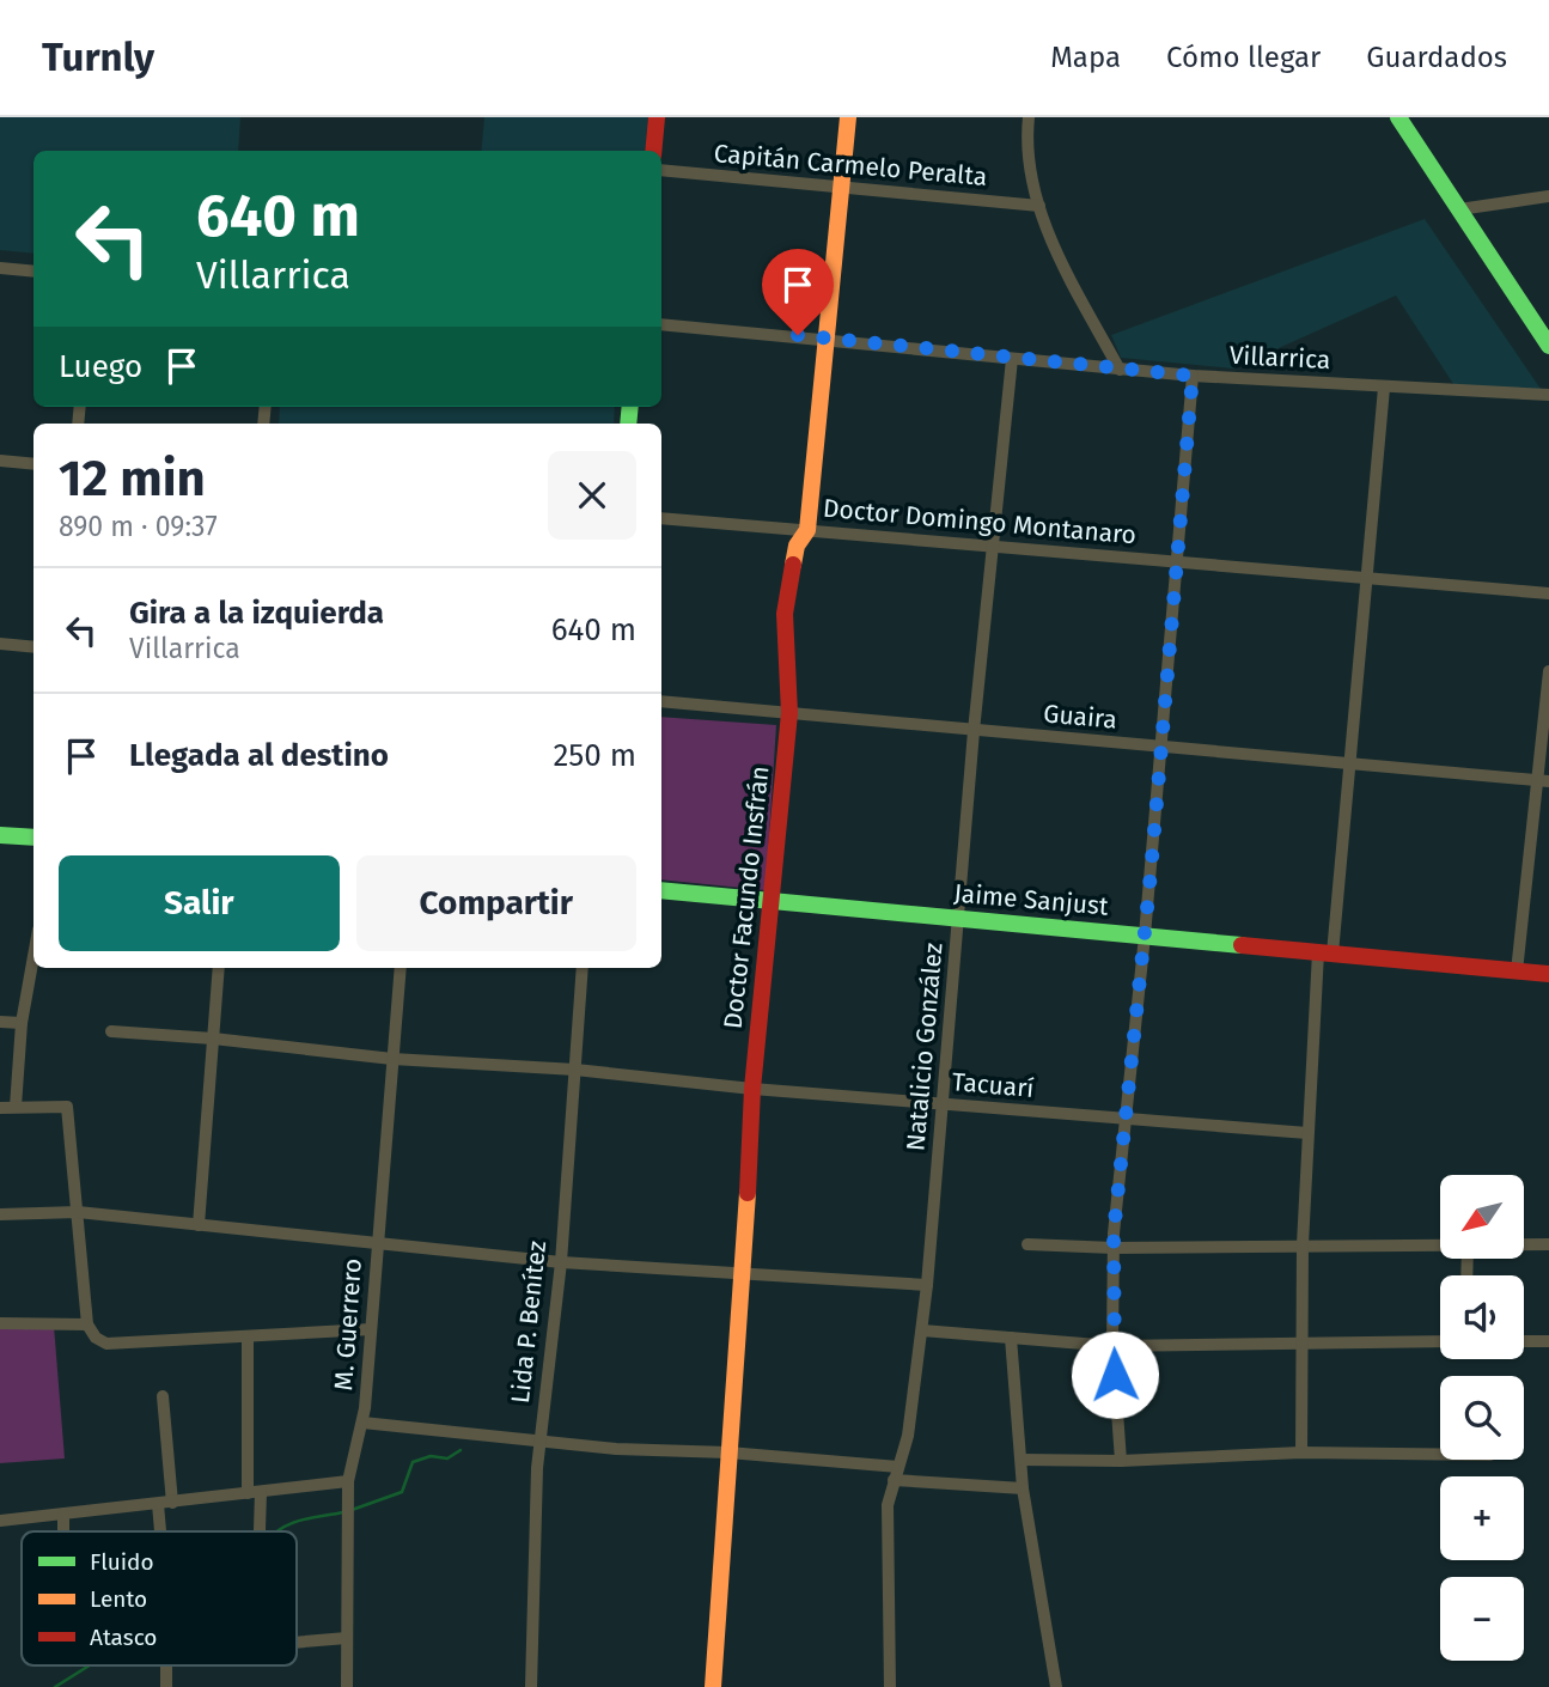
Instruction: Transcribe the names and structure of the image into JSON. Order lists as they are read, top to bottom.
{
  "streets": {
    "street": [
      "Capitán Carmelo Peralta",
      "Villarrica",
      "Doctor Domingo Montanaro",
      "Guaira",
      "Doctor Facundo Insfrán",
      "Jaime Sanjust",
      "Natalicio González",
      "Tacuarí",
      "Lida P. Benítez",
      "M. Guerrero"
    ]
  },
  "crossings": [
    ["Capitán Carmelo Peralta", "Doctor Facundo Insfrán"],
    ["Villarrica", "Doctor Facundo Insfrán"],
    ["Villarrica", "Natalicio González"],
    ["Doctor Domingo Montanaro", "Doctor Facundo Insfrán"],
    ["Doctor Domingo Montanaro", "Natalicio González"],
    ["Guaira", "Doctor Facundo Insfrán"],
    ["Guaira", "Natalicio González"],
    ["Doctor Facundo Insfrán", "Jaime Sanjust"],
    ["Doctor Facundo Insfrán", "Tacuarí"],
    ["Jaime Sanjust", "Natalicio González"],
    ["Natalicio González", "Tacuarí"],
    ["Tacuarí", "Lida P. Benítez"],
    ["Tacuarí", "M. Guerrero"]
  ],
  "legend": ["Fluido", "Lento", "Atasco"],
  "north": "bottom left",
  "page": {
    "header": "Turnly",
    "nav": ["Mapa", "Cómo llegar", "Guardados"],
    "turn": ["640 m", "Villarrica"],
    "then": "Luego",
    "heading": ["12 min", "890 m · 09:37"],
    "list": [
      {
        "name": "Gira a la izquierda",
        "note": "Villarrica",
        "value": "640 m"
      },
      {
        "name": "Llegada al destino",
        "value": "250 m"
      }
    ],
    "buttons": ["Salir", "Compartir"],
    "map_buttons": ["+", "−"]
  }
}
